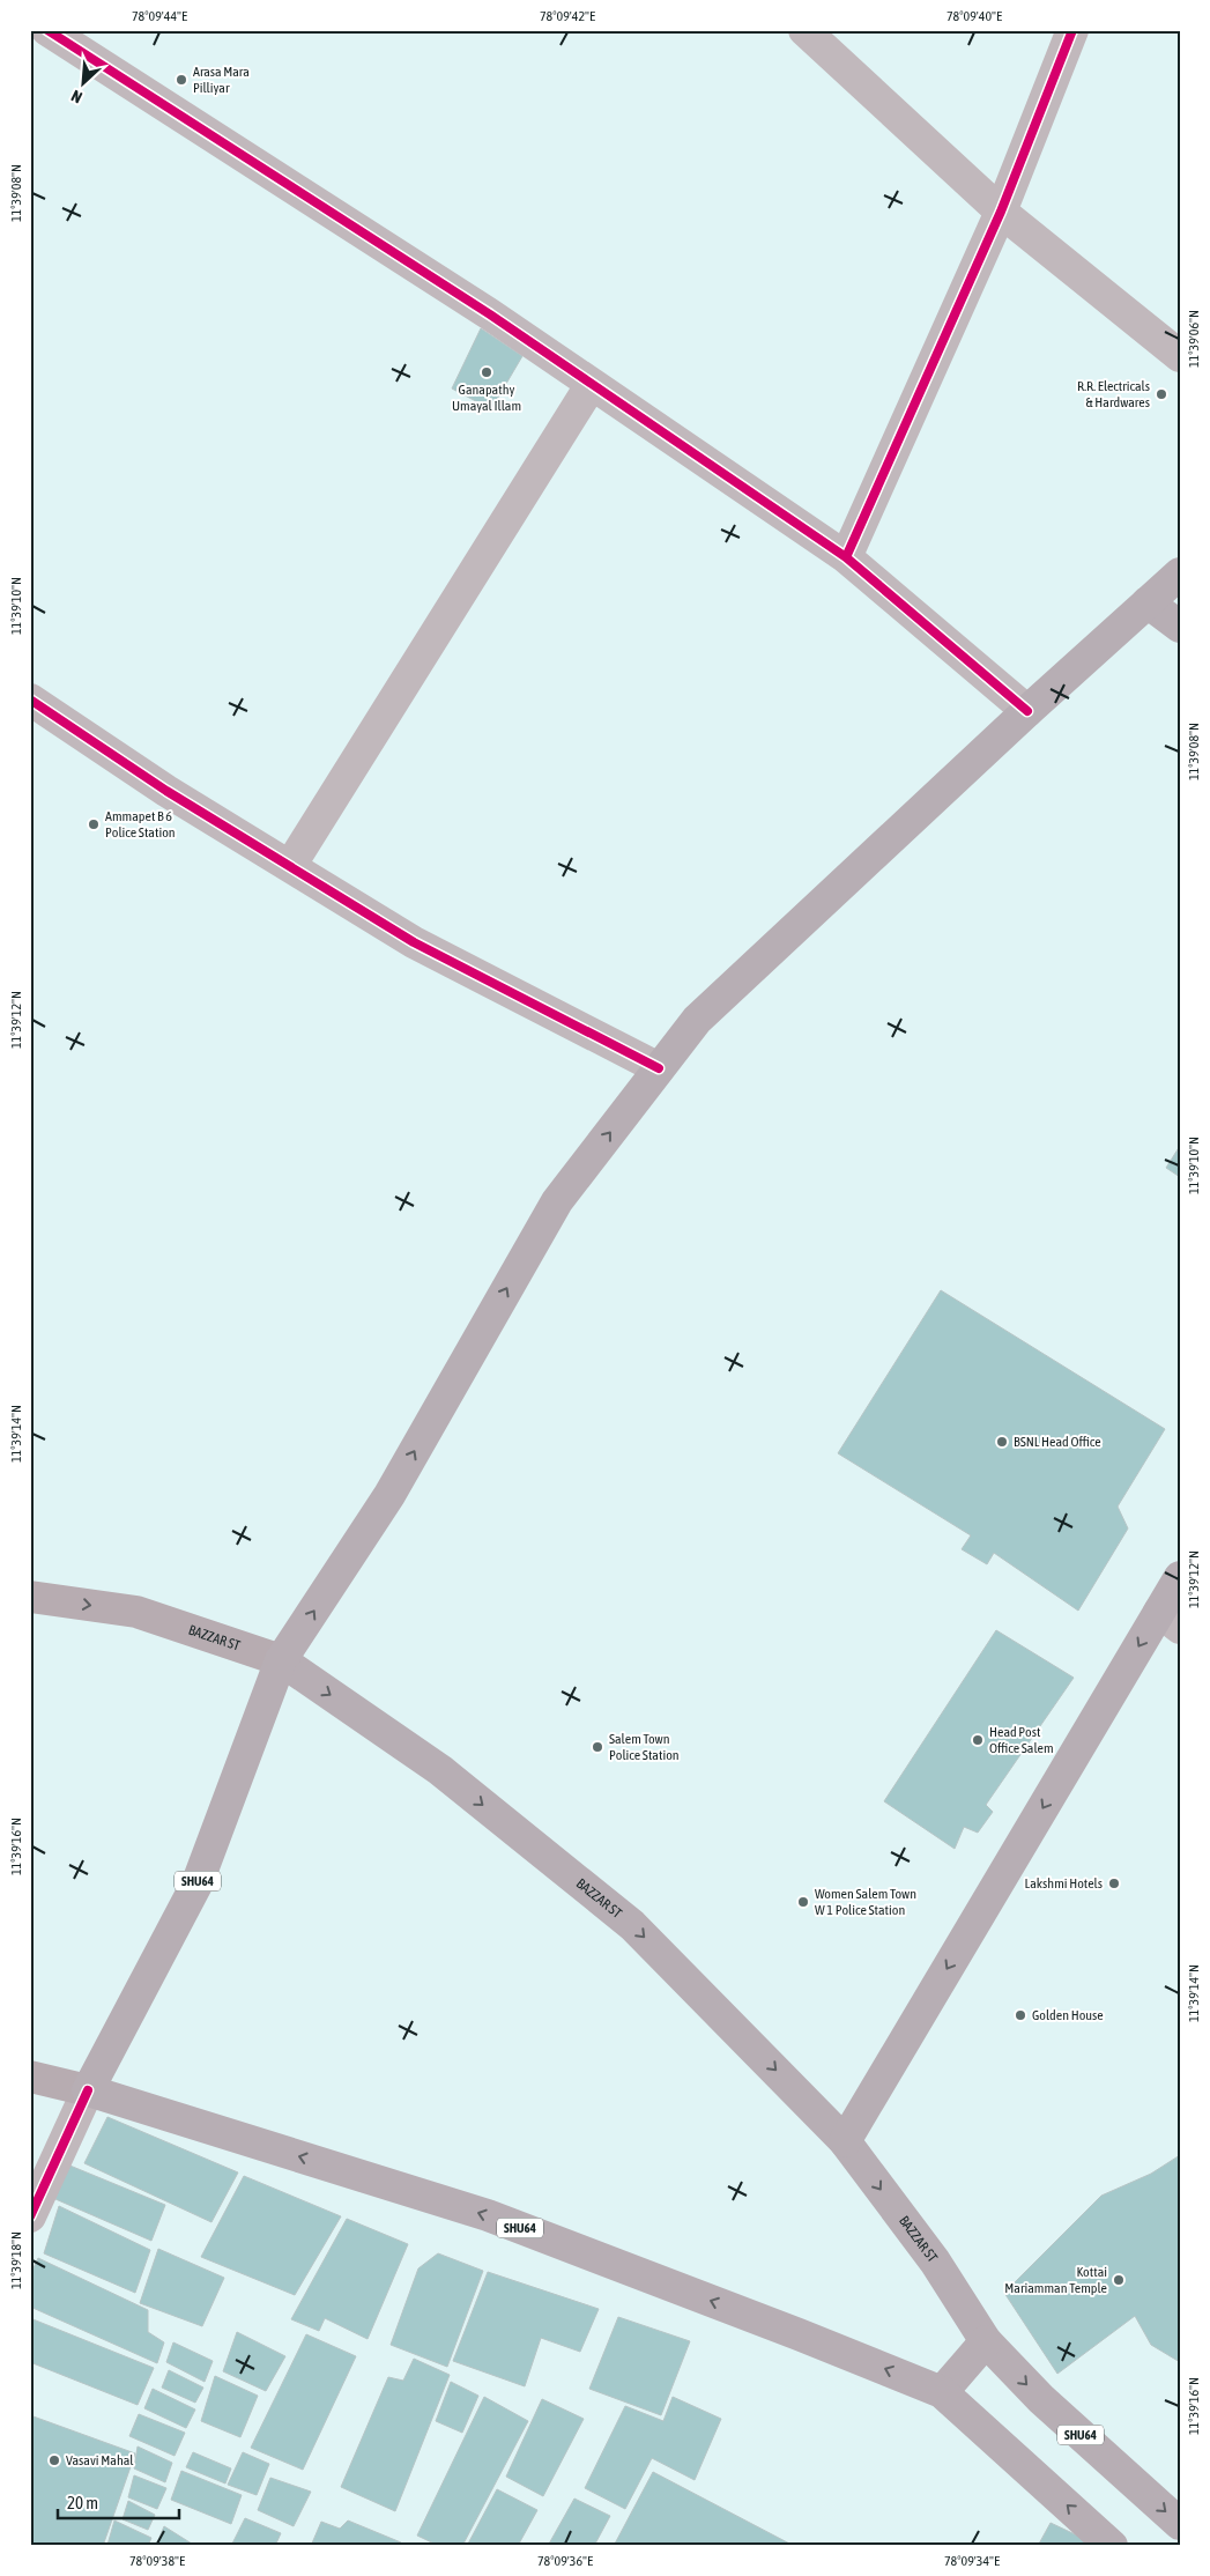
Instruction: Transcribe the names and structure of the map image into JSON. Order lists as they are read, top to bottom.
{
  "streets": {
    "main road": ["BAZZAR ST", "SHU64"]
  },
  "crossings": [
    ["BAZZAR ST", "SHU64"]
  ],
  "places": [
    "Arasa Mara Pilliyar",
    "Ganapathy Umayal Illam",
    "R.R. Electricals & Hardwares",
    "Ammapet B 6 Police Station",
    "BSNL Head Office",
    "Head Post Office Salem",
    "Salem Town Police Station",
    "Lakshmi Hotels",
    "Women Salem Town W 1 Police Station",
    "Golden House",
    "Kottai Mariamman Temple",
    "Vasavi Mahal"
  ],
  "scale_bar": "20 m",
  "north": "bottom left",
  "coordinates": [
    "78°09'44\"E",
    "78°09'42\"E",
    "78°09'40\"E",
    "11°39'08\"N",
    "11°39'06\"N",
    "11°39'10\"N",
    "11°39'12\"N",
    "11°39'14\"N",
    "11°39'16\"N",
    "11°39'18\"N",
    "78°09'38\"E",
    "78°09'36\"E",
    "78°09'34\"E"
  ]
}
